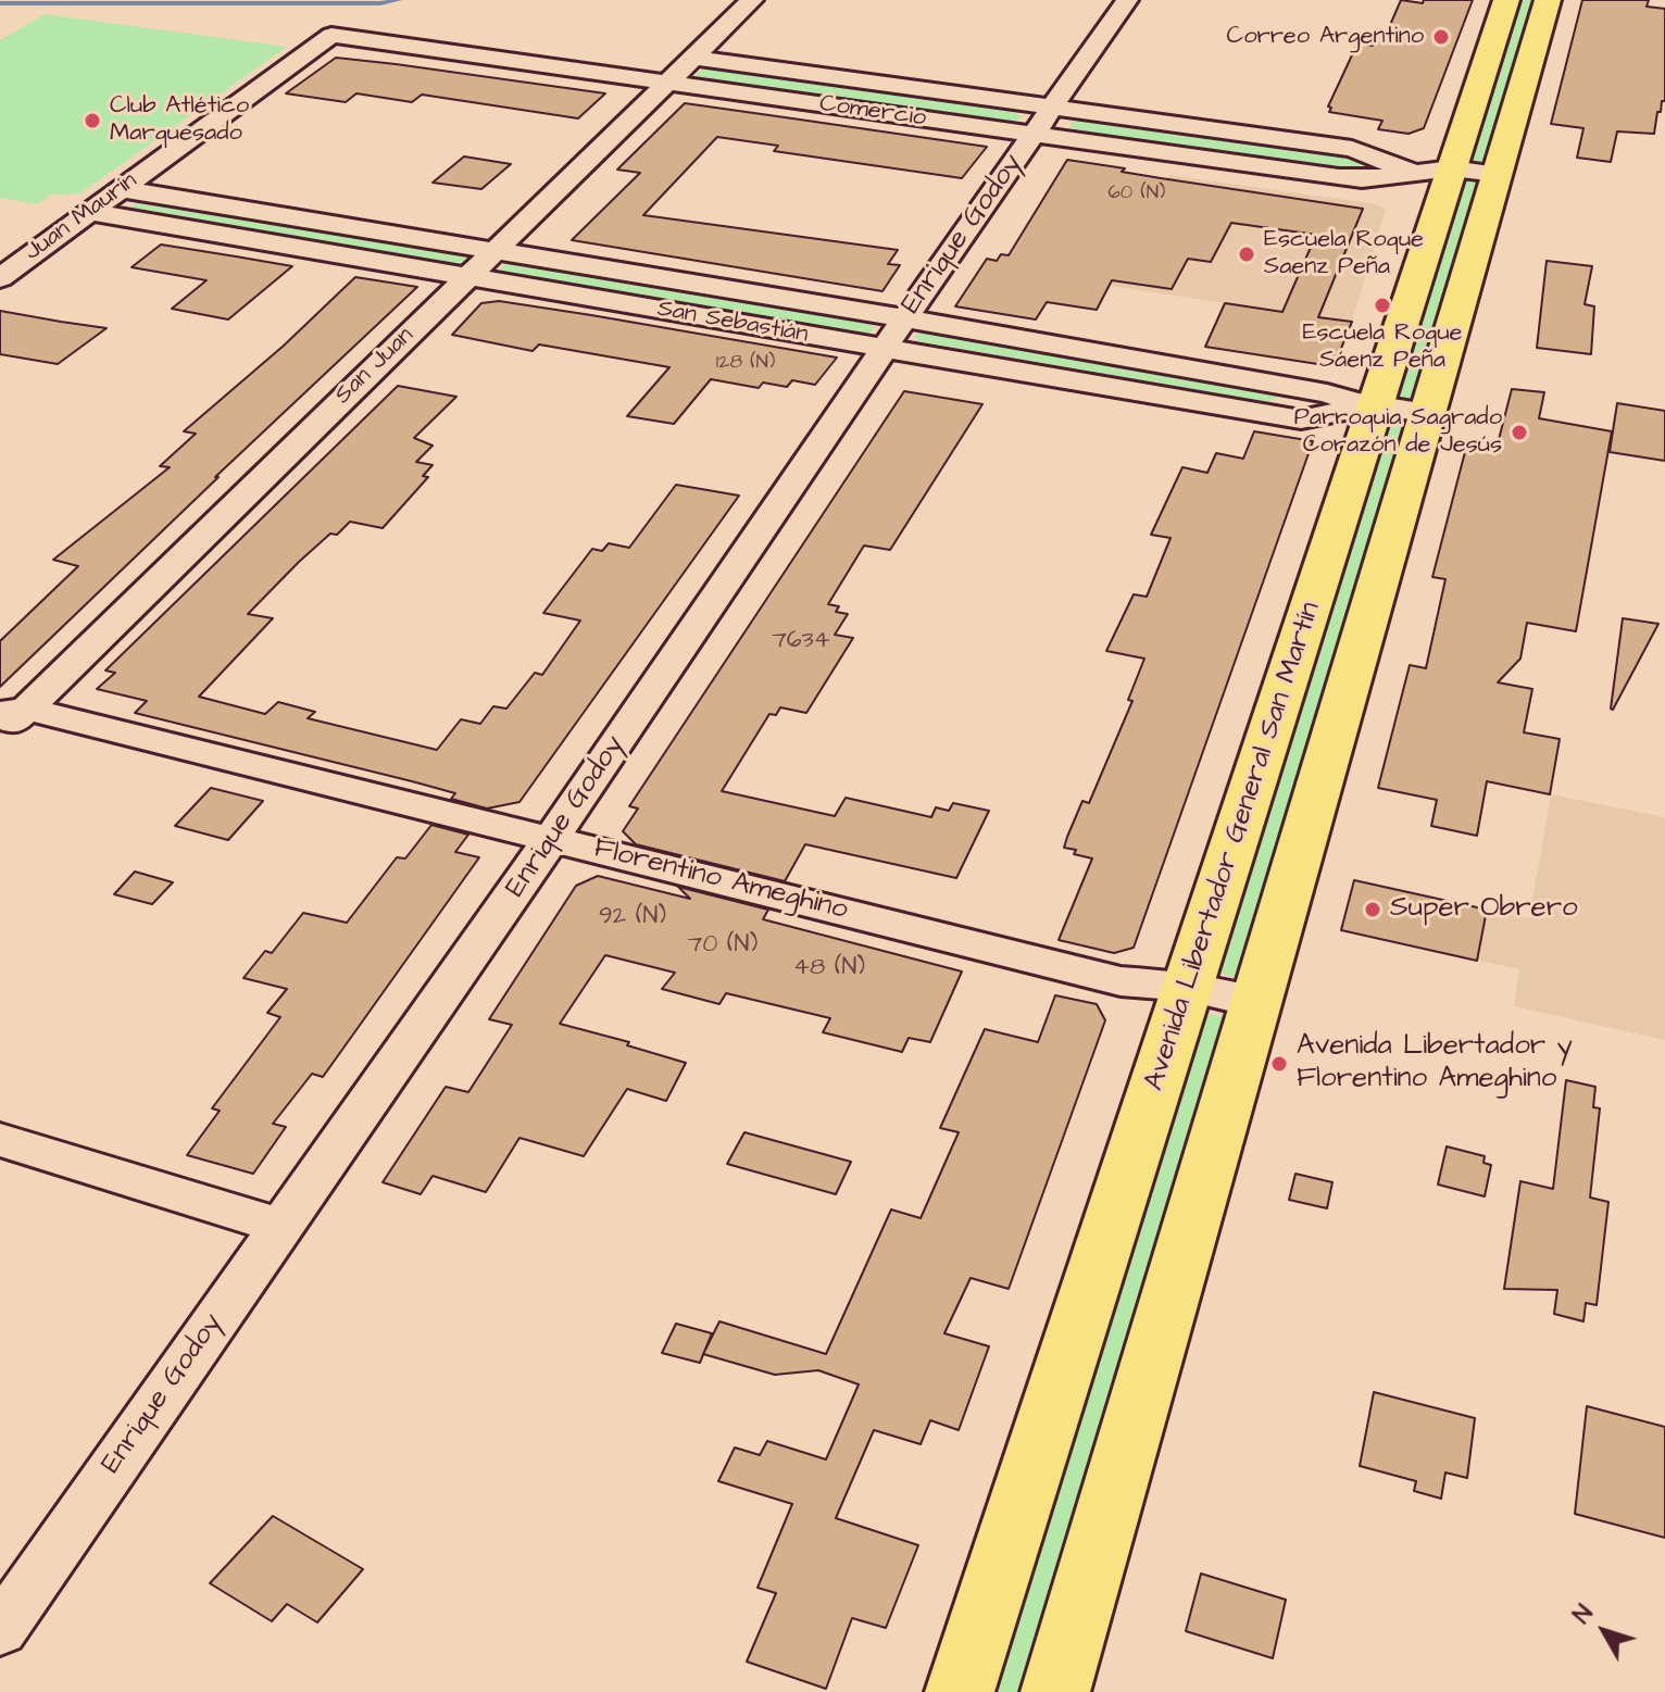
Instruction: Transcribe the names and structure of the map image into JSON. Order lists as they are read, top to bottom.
{
  "streets": {
    "main road": ["Avenida Libertador General San Martín"],
    "street": [
      "Comercio",
      "Juan Maurín",
      "Enrique Godoy",
      "San Sebastián",
      "San Juan",
      "Florentino Ameghino"
    ]
  },
  "crossings": [
    ["Comercio", "Juan Maurín"],
    ["Comercio", "Enrique Godoy"],
    ["Comercio", "San Juan"],
    ["Comercio", "Avenida Libertador General San Martín"],
    ["Juan Maurín", "San Sebastián"],
    ["Enrique Godoy", "San Sebastián"],
    ["Enrique Godoy", "Florentino Ameghino"],
    ["San Sebastián", "San Juan"],
    ["San Sebastián", "Avenida Libertador General San Martín"],
    ["San Juan", "Florentino Ameghino"],
    ["Avenida Libertador General San Martín", "Florentino Ameghino"]
  ],
  "places": [
    "Correo Argentino",
    "Club Atlético Marquesado",
    "Escuela Roque Saenz Peña",
    "Escuela Roque Sáenz Peña",
    "Parroquia Sagrado Corazón de Jesús",
    "Super Obrero",
    "Avenida Libertador y Florentino Ameghino"
  ],
  "house_numbers": [
    "60 (N)",
    "128 (N)",
    "7634",
    "92 (N)",
    "70 (N)",
    "48 (N)"
  ],
  "north": "top left"
}
